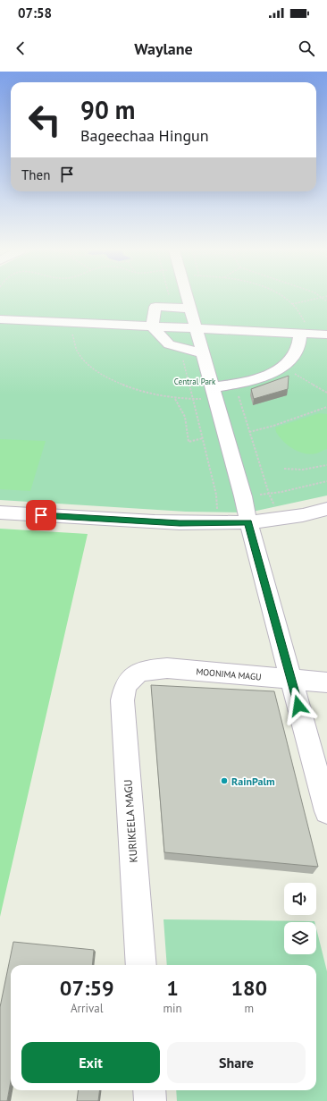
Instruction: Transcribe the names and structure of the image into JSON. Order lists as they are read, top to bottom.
{
  "streets": {
    "street": ["MOONIMA MAGU", "KURIKEELA MAGU"]
  },
  "crossings": [
    ["MOONIMA MAGU", "KURIKEELA MAGU"]
  ],
  "parks": ["Central Park"],
  "places": ["RainPalm"],
  "page": {
    "status": "07:58",
    "header": "Waylane",
    "turn": ["90 m", "Bageechaa Hingun"],
    "then": "Then",
    "eta": [
      "07:59",
      "Arrival",
      "1",
      "min",
      "180",
      "m"
    ],
    "buttons": ["Exit", "Share"]
  }
}
